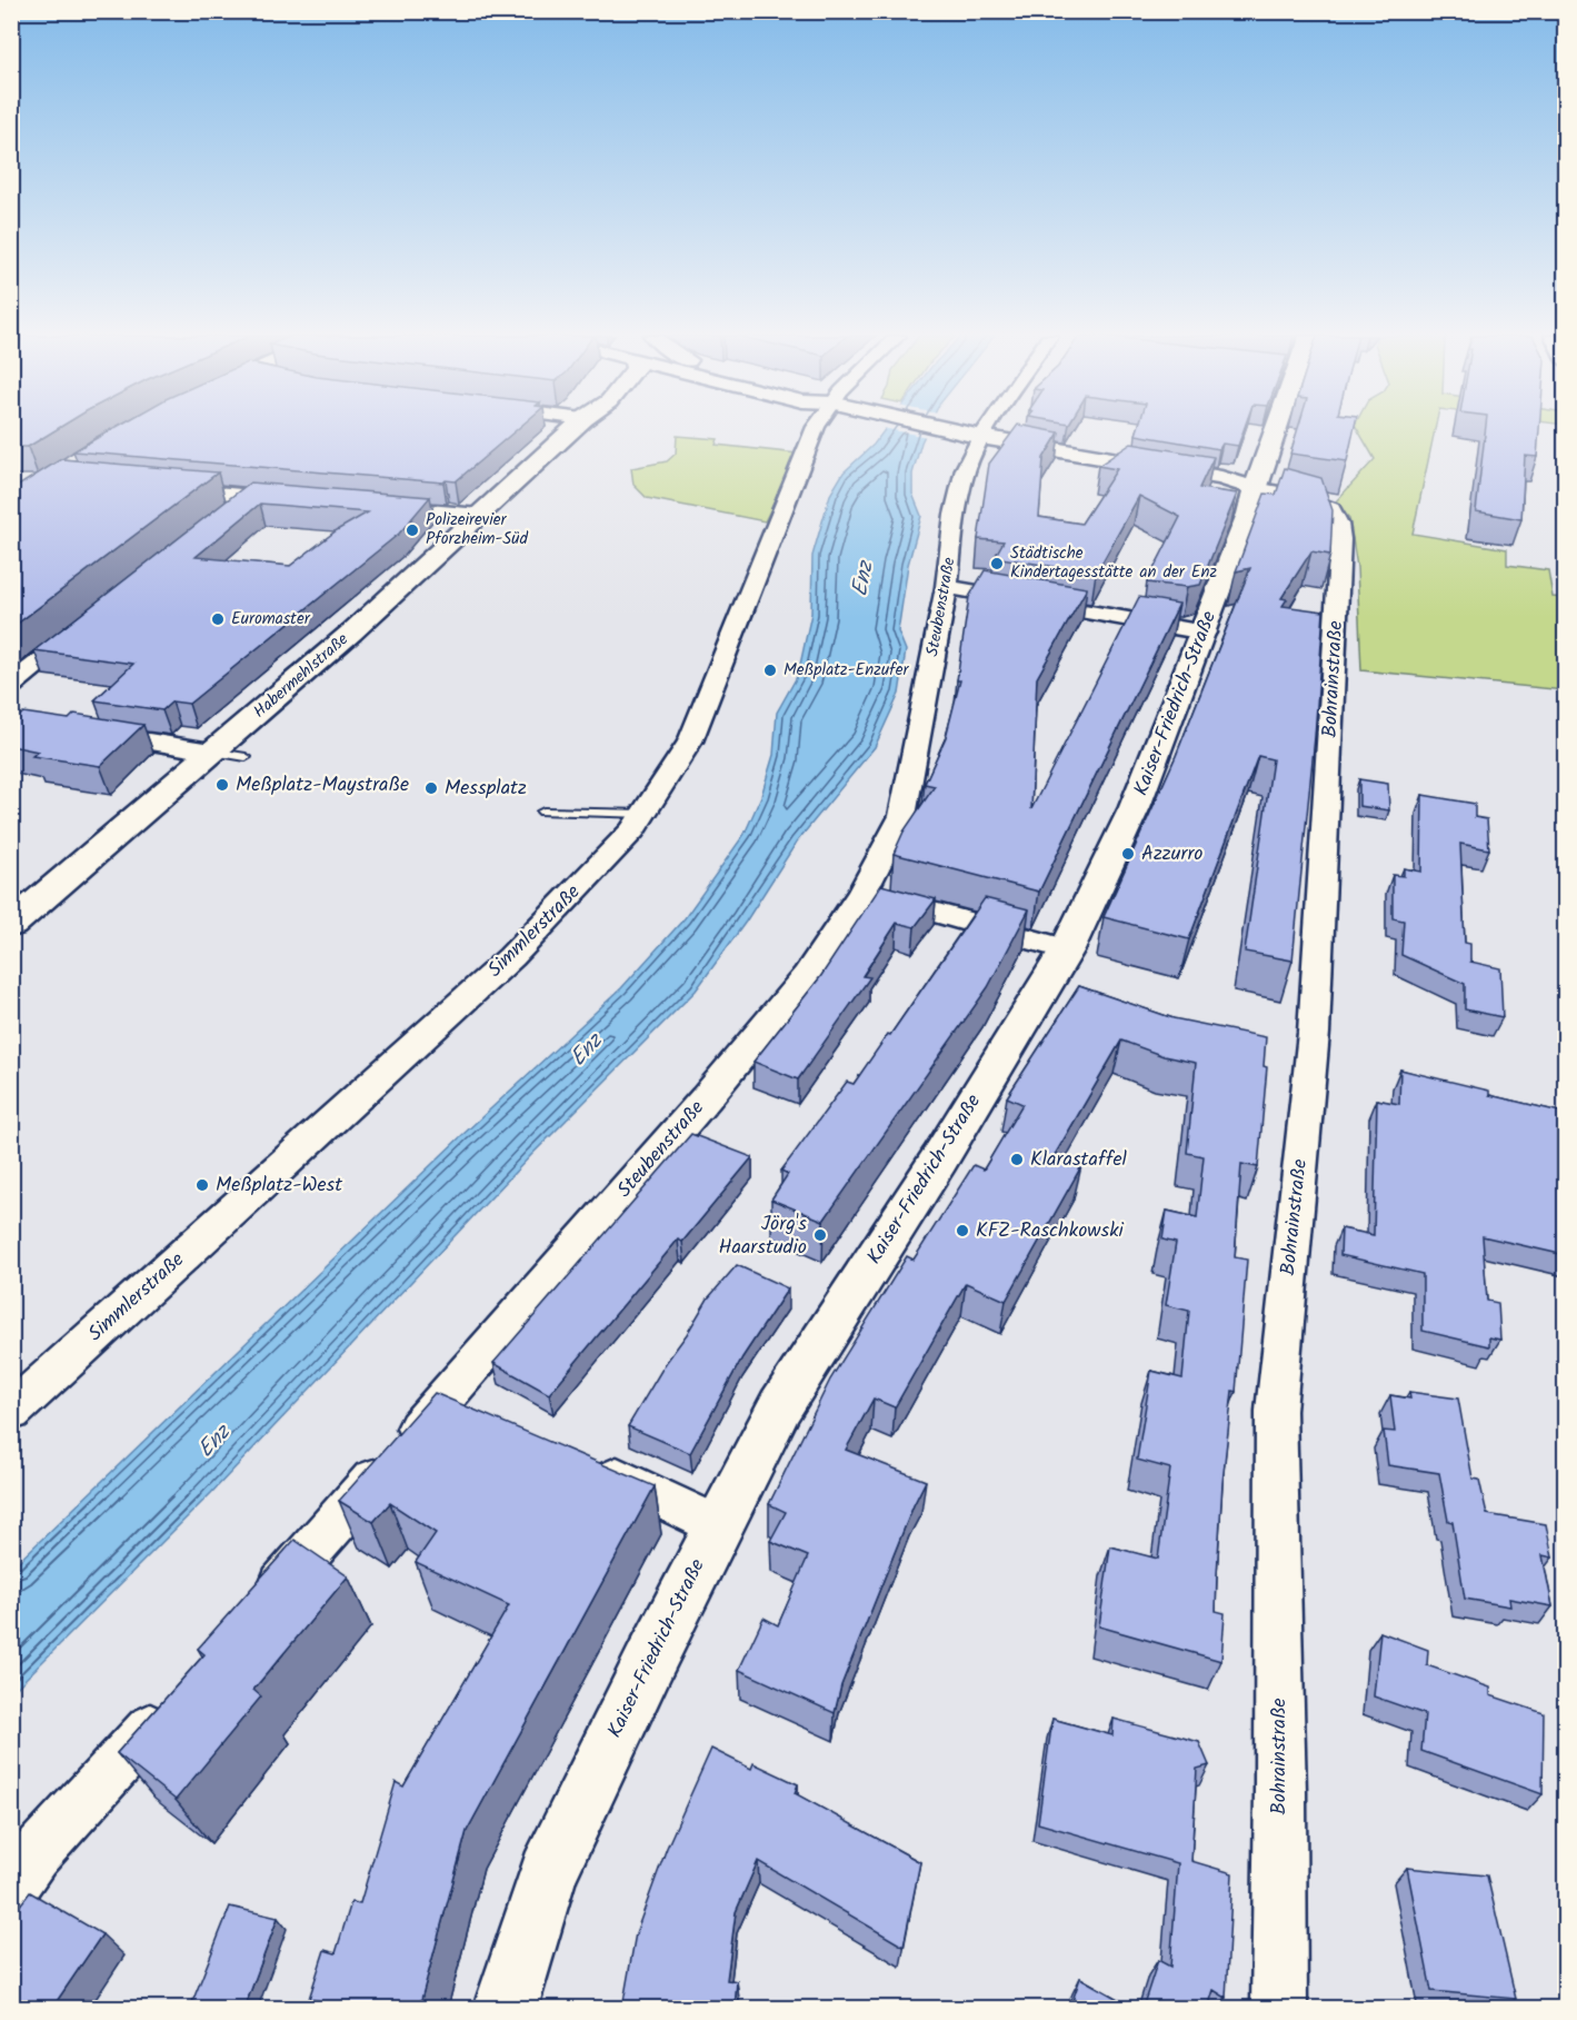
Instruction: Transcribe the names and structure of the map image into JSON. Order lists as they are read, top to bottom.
{
  "streets": {
    "street": [
      "Steubenstraße",
      "Habermehlstraße",
      "Bohrainstraße",
      "Kaiser-Friedrich-Straße",
      "Simmlerstraße"
    ]
  },
  "crossings": [
    ["Bohrainstraße", "Kaiser-Friedrich-Straße"]
  ],
  "water": ["Enz"],
  "places": [
    "Polizeirevier Pforzheim-Süd",
    "Städtische Kindertagesstätte an der Enz",
    "Euromaster",
    "Meßplatz-Enzufer",
    "Meßplatz-Maystraße",
    "Messplatz",
    "Azzurro",
    "Klarastaffel",
    "Meßplatz-West",
    "KFZ-Raschkowski",
    "Jörg's Haarstudio"
  ]
}
